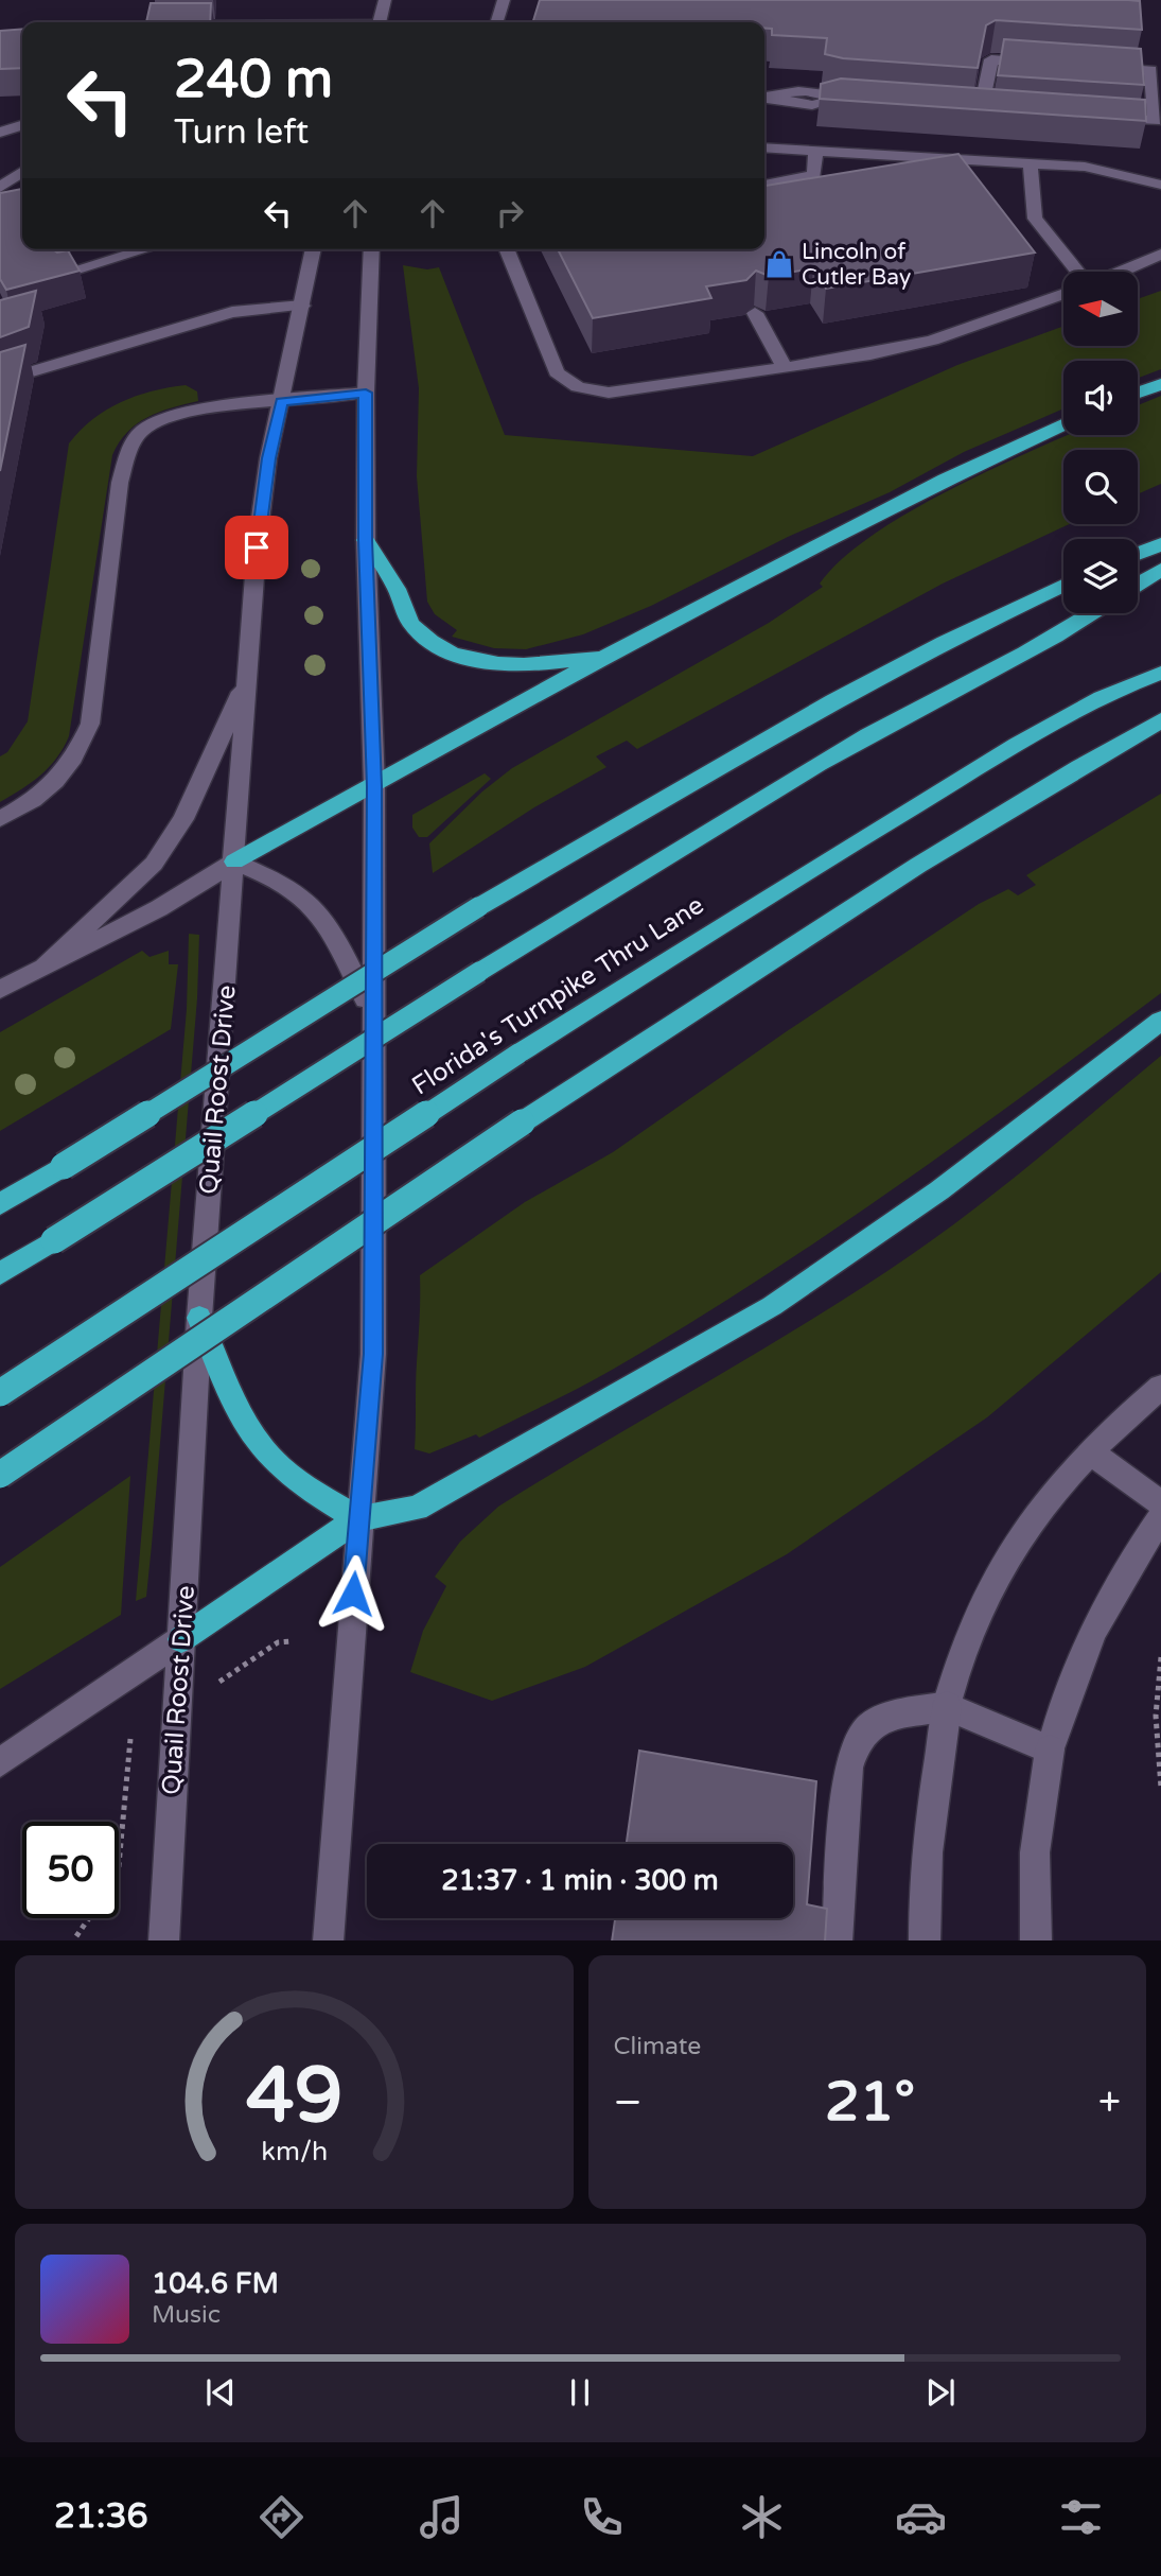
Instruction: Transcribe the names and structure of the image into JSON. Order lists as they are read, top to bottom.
{
  "streets": {
    "highway": ["Florida's Turnpike Thru Lane"],
    "main road": ["Quail Roost Drive"]
  },
  "places": {
    "shop": ["Lincoln of Cutler Bay"]
  },
  "north": "left",
  "page": {
    "turn": ["240 m", "Turn left"],
    "limit": "50",
    "trip": "21:37 · 1 min · 300 m",
    "tile": "Climate",
    "heat": ["−", "21°", "+"],
    "song": ["104.6 FM", "Music"],
    "tabs": "21:36",
    "gauge": ["49", "km/h"]
  }
}
